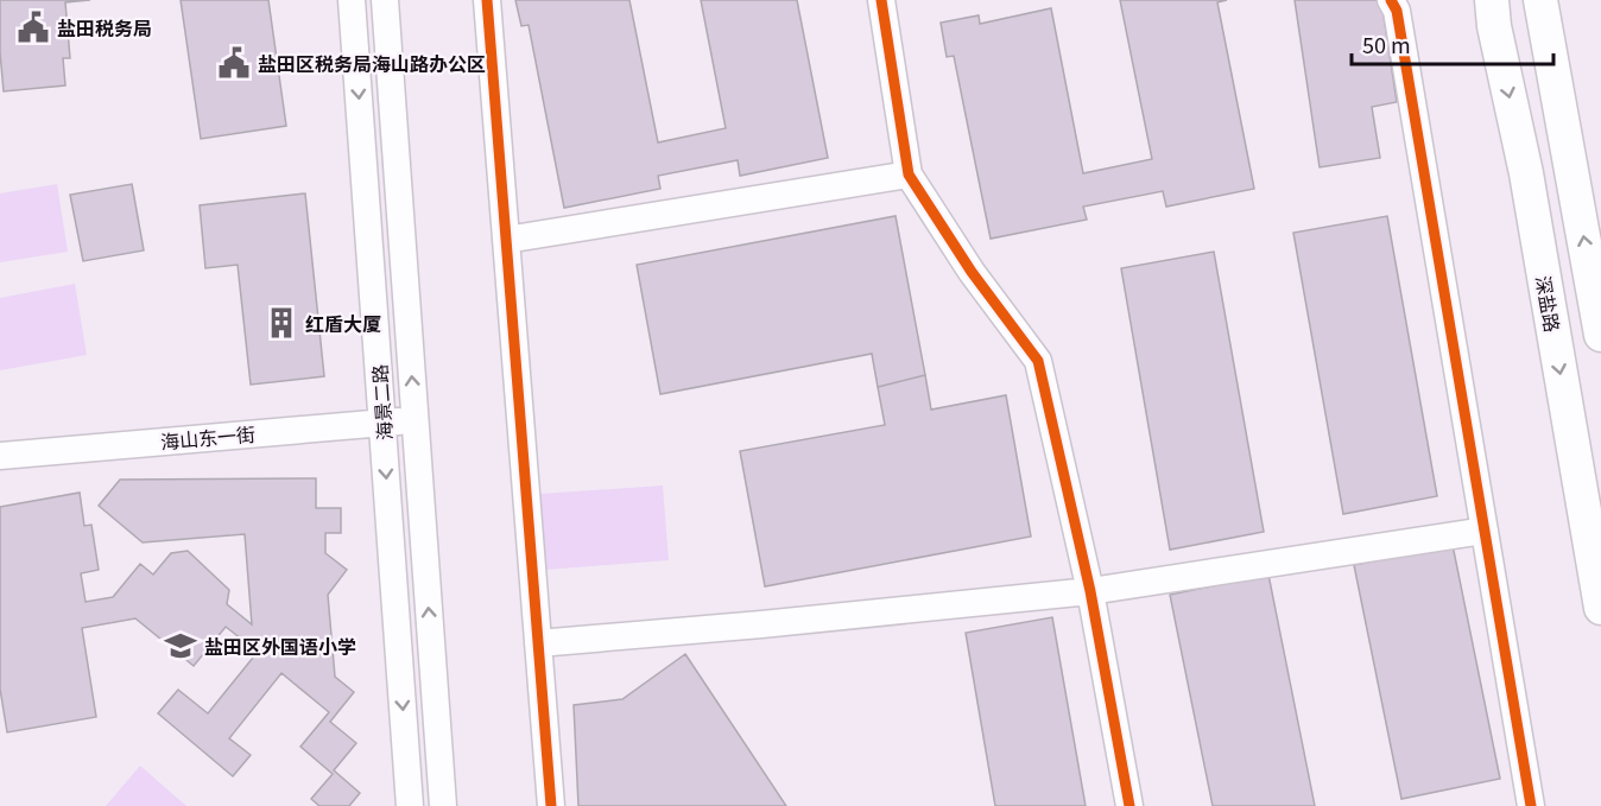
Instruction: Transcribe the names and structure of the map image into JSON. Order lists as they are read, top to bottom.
{
  "streets": {
    "main road": ["深盐路"],
    "street": ["海景二路", "海山东一街"]
  },
  "crossings": [
    ["海景二路", "海山东一街"]
  ],
  "places": {
    "public building": ["盐田税务局", "盐田区税务局海山路办公区"],
    "building": ["红盾大厦"],
    "school or university": ["盐田区外国语小学"]
  },
  "scale_bar": "50 m"
}
